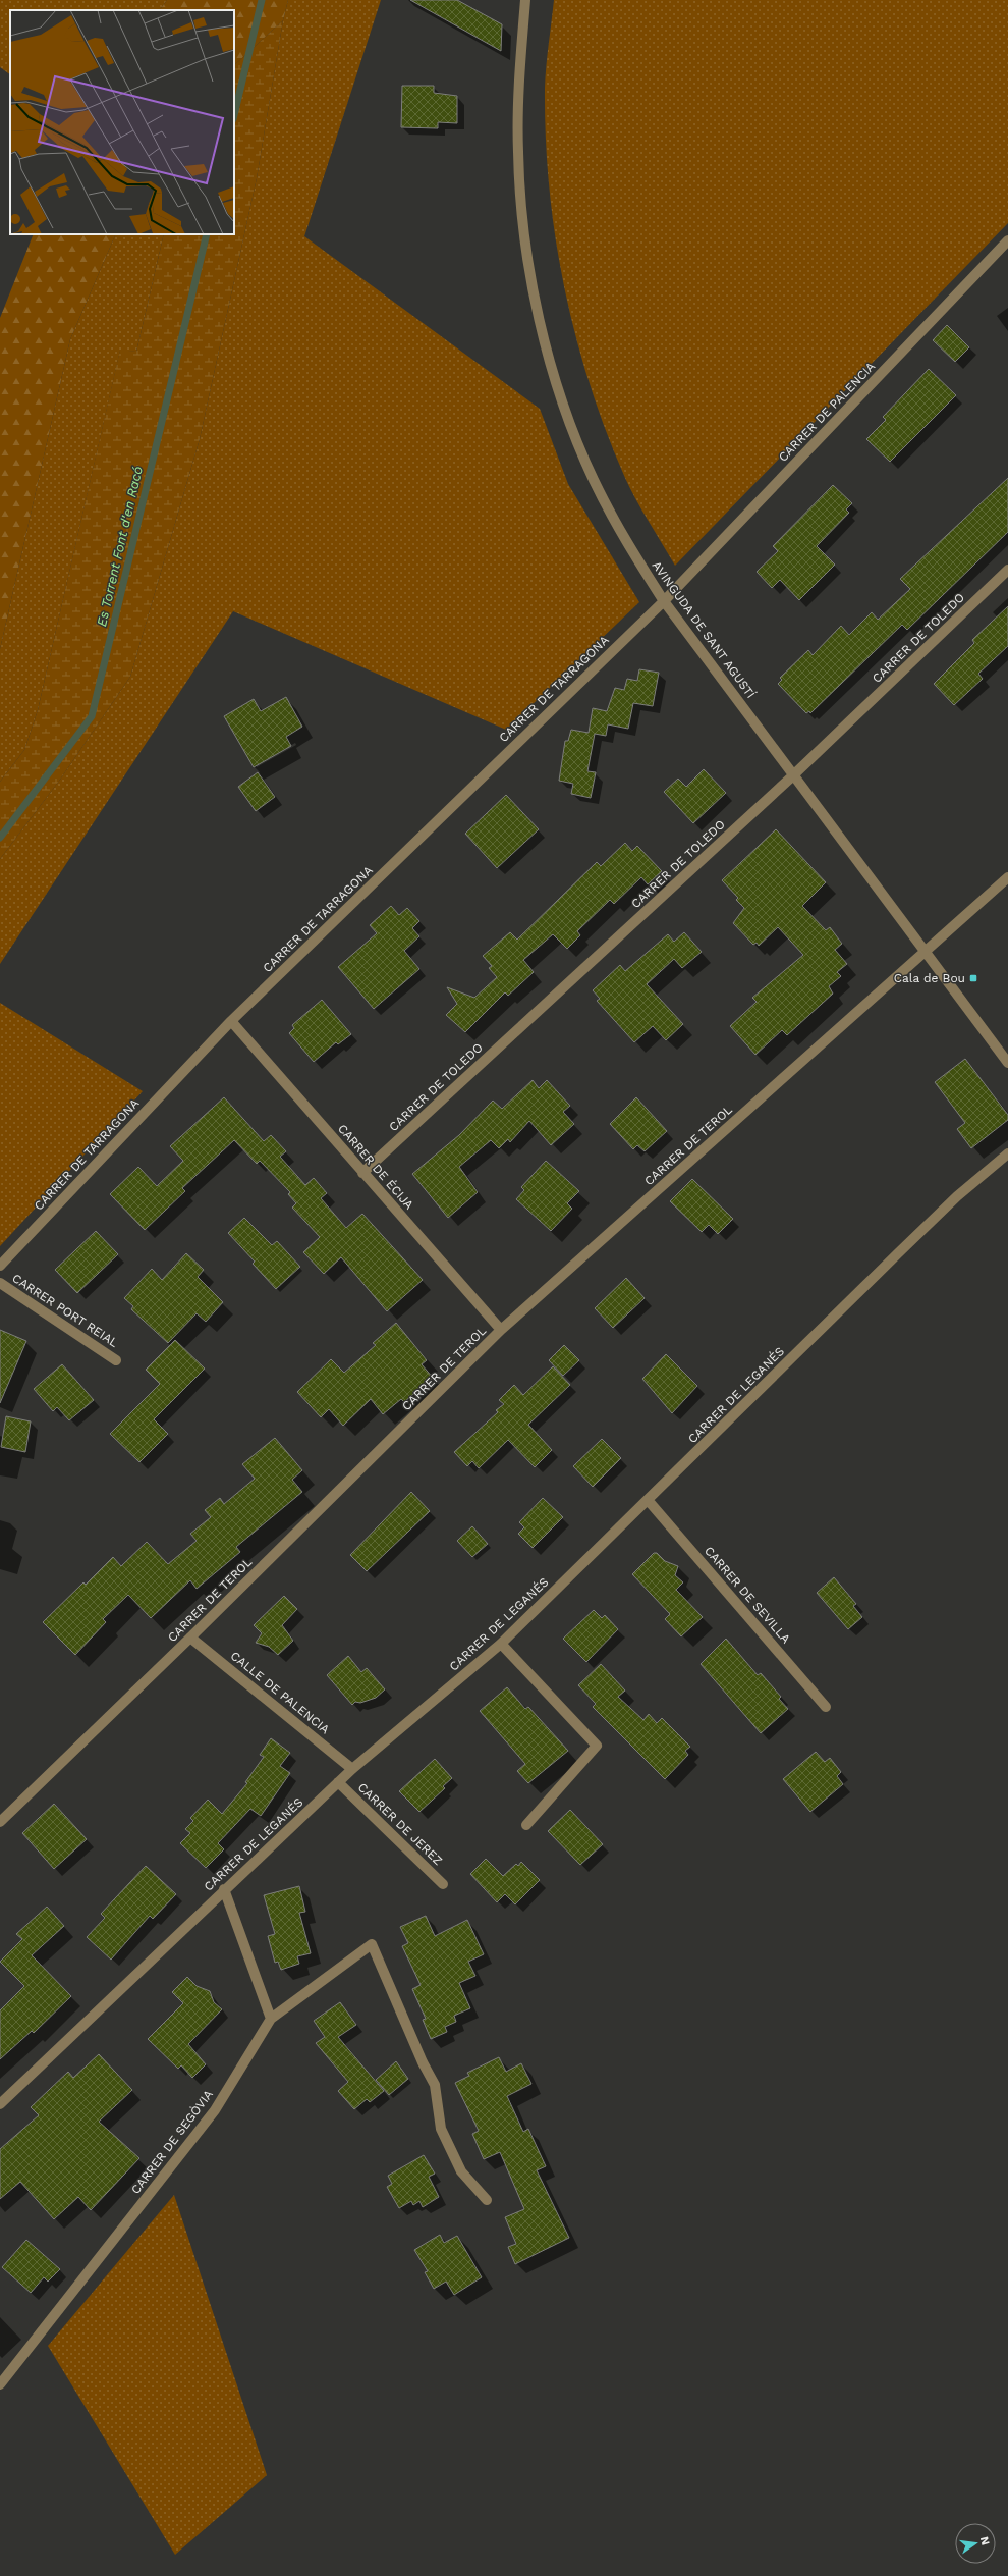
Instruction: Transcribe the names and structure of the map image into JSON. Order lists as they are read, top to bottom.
{
  "streets": {
    "street": [
      "CARRER DE PALENCIA",
      "AVINGUDA DE SANT AGUSTÍ",
      "CARRER DE TOLEDO",
      "CARRER DE TARRAGONA",
      "CARRER DE TEROL",
      "CARRER DE ÉCIJA",
      "CARRER PORT REIAL",
      "CARRER DE LEGANÉS",
      "CARRER DE SEVILLA",
      "CALLE DE PALENCIA",
      "CARRER DE JEREZ",
      "CARRER DE SEGÒVIA"
    ]
  },
  "crossings": [
    ["CARRER DE PALENCIA", "AVINGUDA DE SANT AGUSTÍ"],
    ["CARRER DE PALENCIA", "CARRER DE TARRAGONA"],
    ["AVINGUDA DE SANT AGUSTÍ", "CARRER DE TOLEDO"],
    ["AVINGUDA DE SANT AGUSTÍ", "CARRER DE TARRAGONA"],
    ["AVINGUDA DE SANT AGUSTÍ", "CARRER DE TEROL"],
    ["CARRER DE TOLEDO", "CARRER DE ÉCIJA"],
    ["CARRER DE TARRAGONA", "CARRER DE ÉCIJA"],
    ["CARRER DE TEROL", "CARRER DE ÉCIJA"],
    ["CARRER DE TEROL", "CALLE DE PALENCIA"],
    ["CARRER DE LEGANÉS", "CARRER DE SEVILLA"],
    ["CARRER DE LEGANÉS", "CALLE DE PALENCIA"],
    ["CARRER DE LEGANÉS", "CARRER DE JEREZ"]
  ],
  "water": ["Es Torrent Font d'en Racó"],
  "places": {
    "transit": ["Cala de Bou"]
  },
  "north": "right"
}
